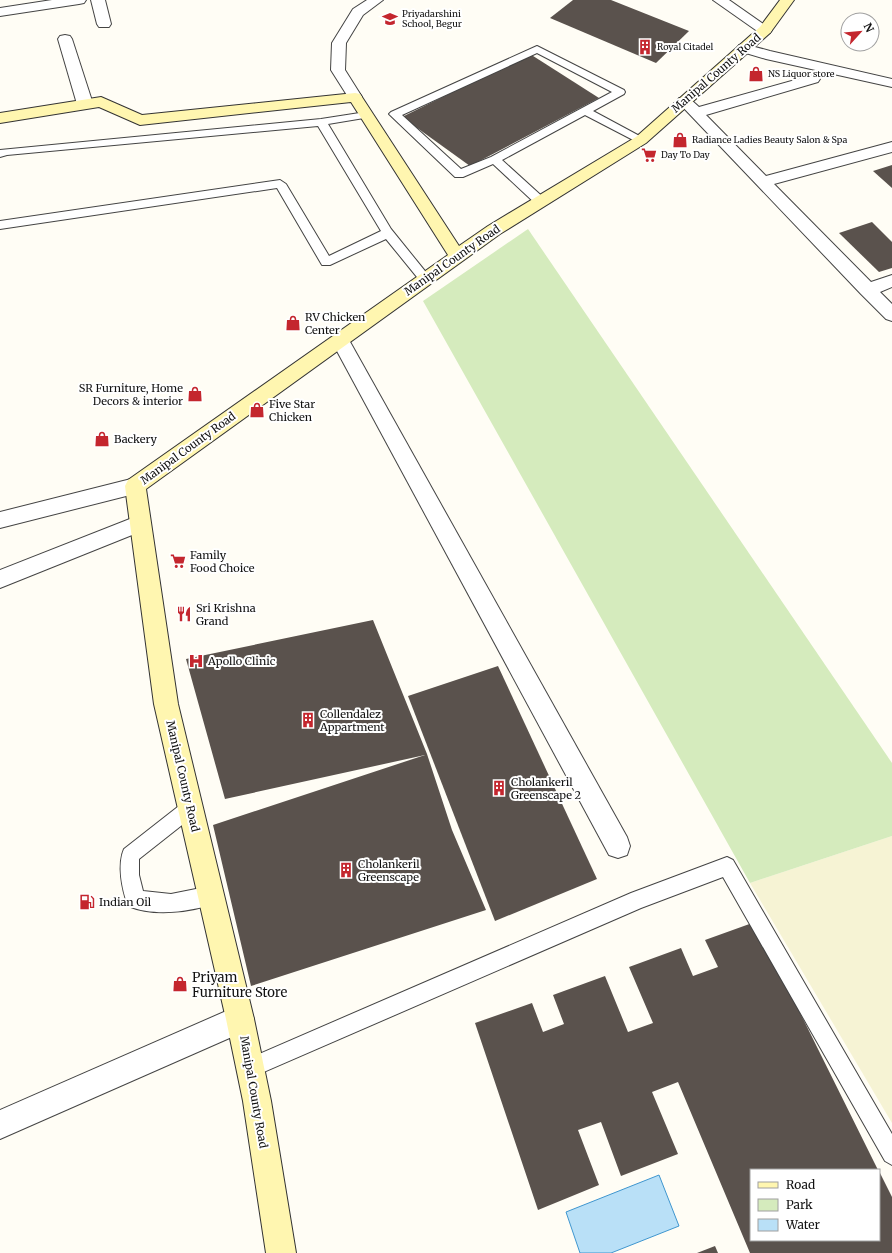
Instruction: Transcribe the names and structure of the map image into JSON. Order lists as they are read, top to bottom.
{
  "streets": {
    "main road": ["Manipal County Road"]
  },
  "places": {
    "school or university": ["Priyadarshini School, Begur"],
    "building": [
      "Royal Citadel",
      "Collendalez Appartment",
      "Cholankeril Greenscape 2",
      "Cholankeril Greenscape"
    ],
    "shop": [
      "NS Liquor store",
      "Radiance Ladies Beauty Salon & Spa",
      "RV Chicken Center",
      "SR Furniture, Home Decors & interior",
      "Five Star Chicken",
      "Backery",
      "Priyam Furniture Store"
    ],
    "supermarket": ["Day To Day", "Family Food Choice"],
    "restaurant": ["Sri Krishna Grand"],
    "hospital": ["Apollo Clinic"],
    "fuel station": ["Indian Oil"]
  },
  "legend": ["Road", "Park", "Water"],
  "north": "top right"
}
